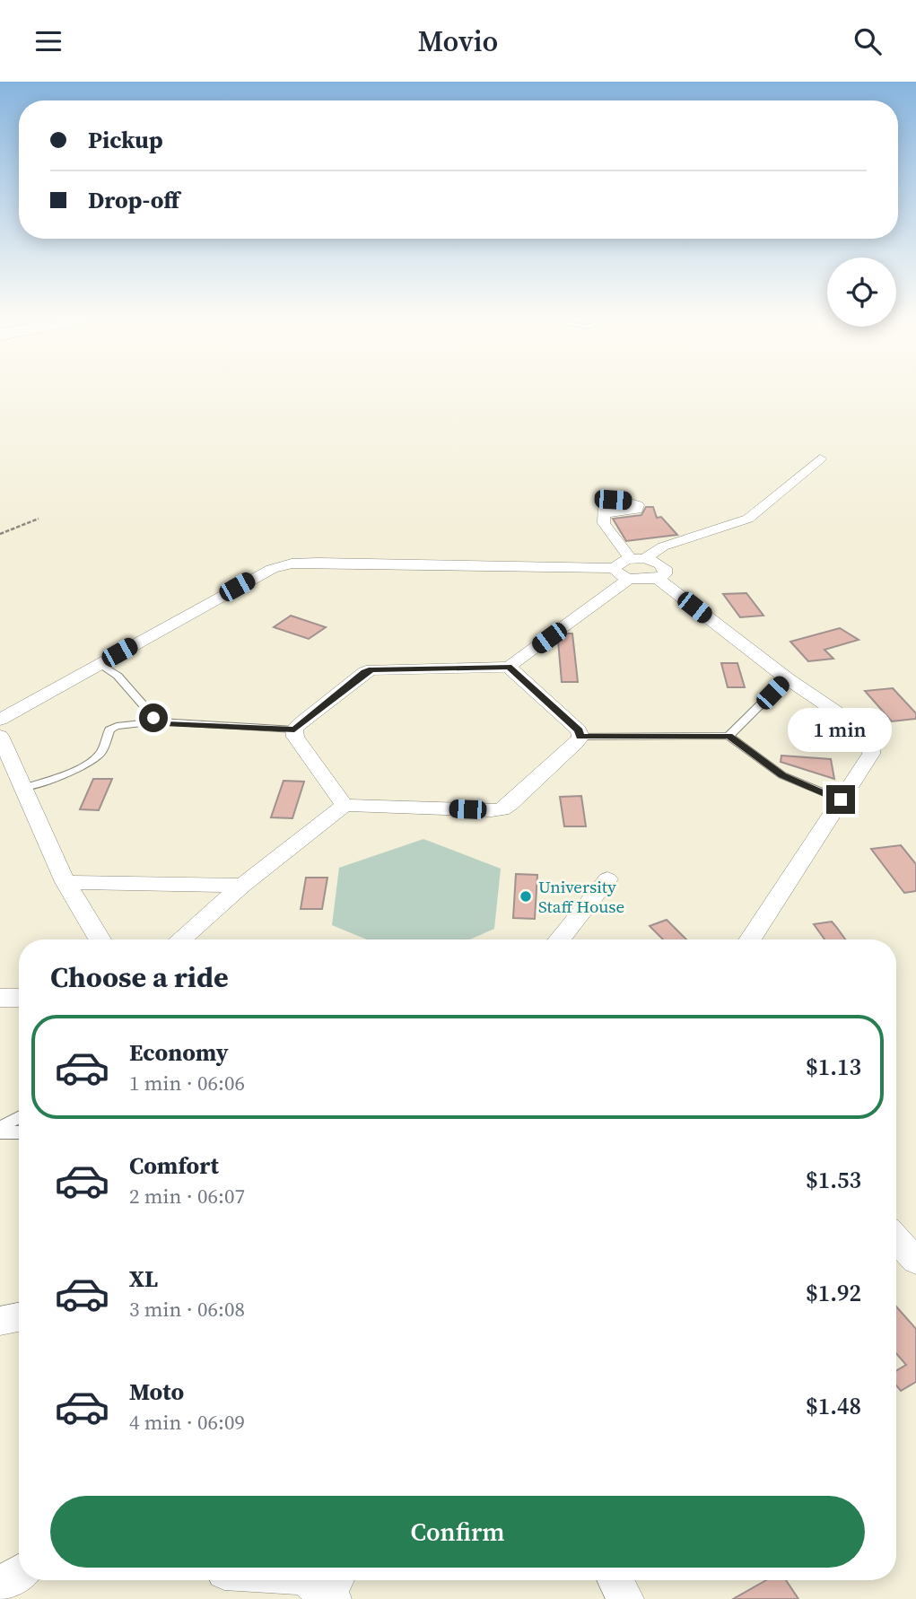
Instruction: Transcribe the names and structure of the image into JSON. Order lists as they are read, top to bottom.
{
  "places": ["University Staff House"],
  "page": {
    "header": "Movio",
    "banner": ["Pickup", "Drop-off"],
    "bubble": "1 min",
    "heading": "Choose a ride",
    "list": [
      {
        "name": "Economy",
        "note": "1 min · 06:06",
        "value": "$1.13"
      },
      {
        "name": "Comfort",
        "note": "2 min · 06:07",
        "value": "$1.53"
      },
      {
        "name": "XL",
        "note": "3 min · 06:08",
        "value": "$1.92"
      },
      {
        "name": "Moto",
        "note": "4 min · 06:09",
        "value": "$1.48"
      }
    ],
    "buttons": "Confirm"
  }
}
